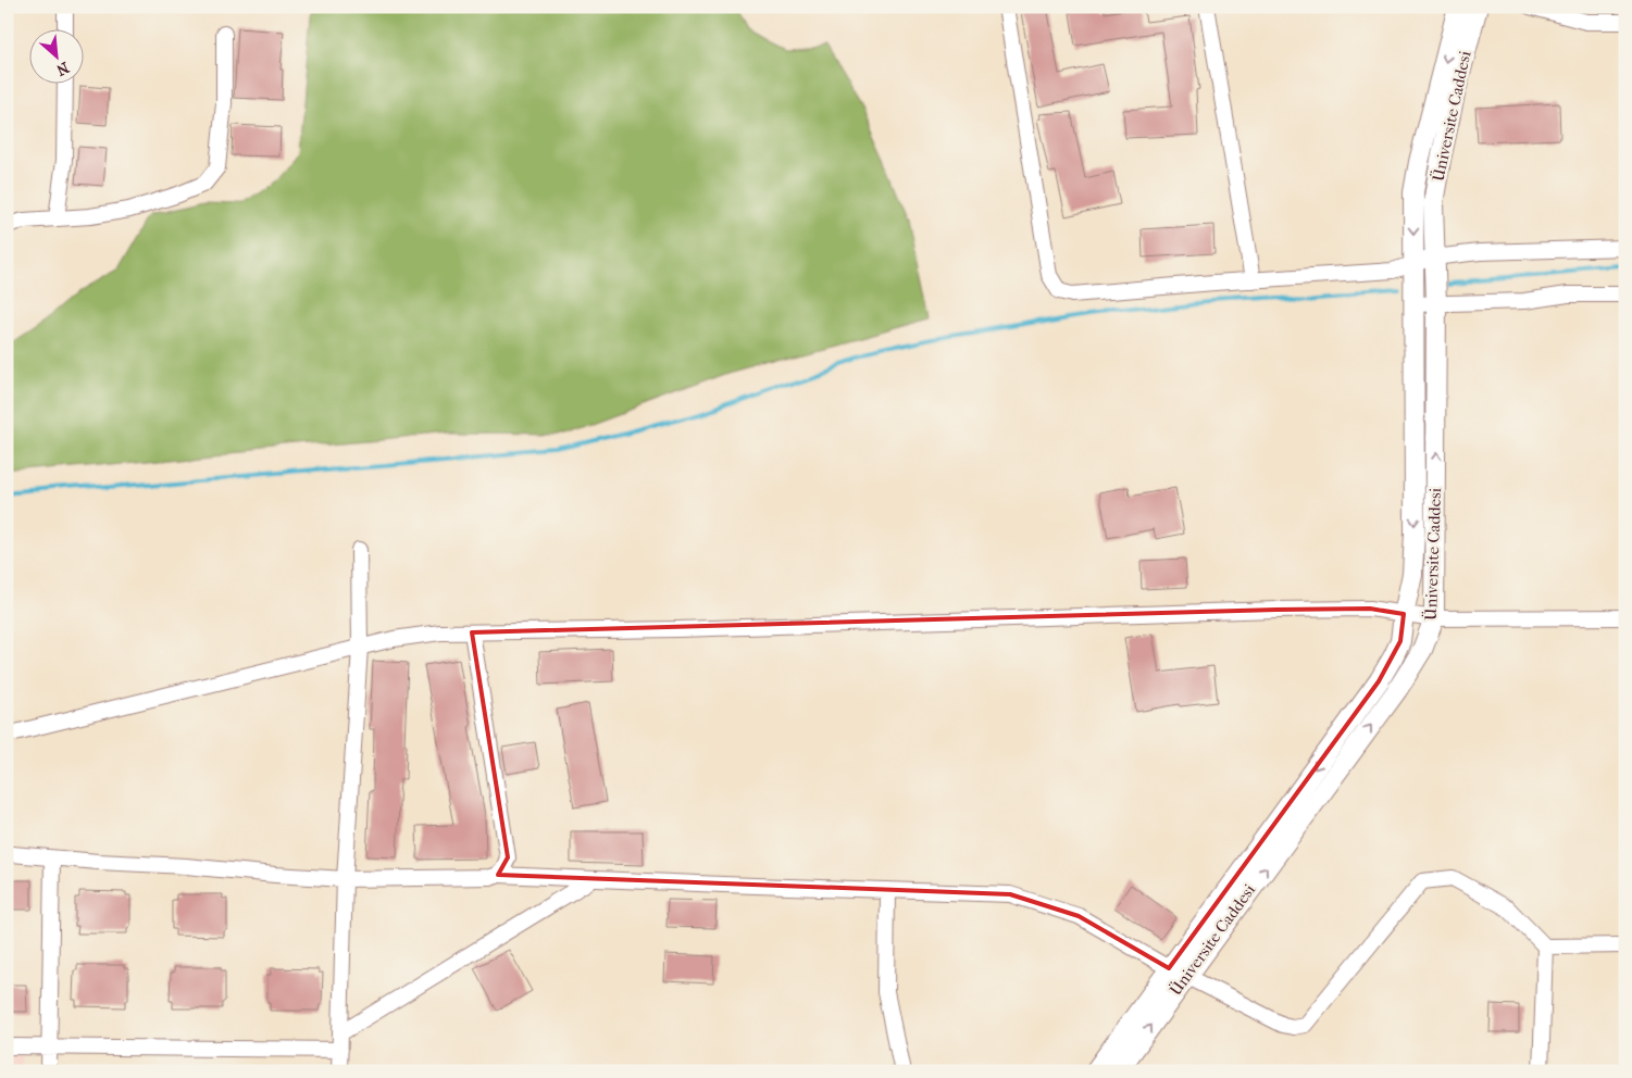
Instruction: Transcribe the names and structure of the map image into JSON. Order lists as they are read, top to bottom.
{
  "streets": {
    "main road": ["Üniversite Caddesi"]
  },
  "north": "bottom right"
}
